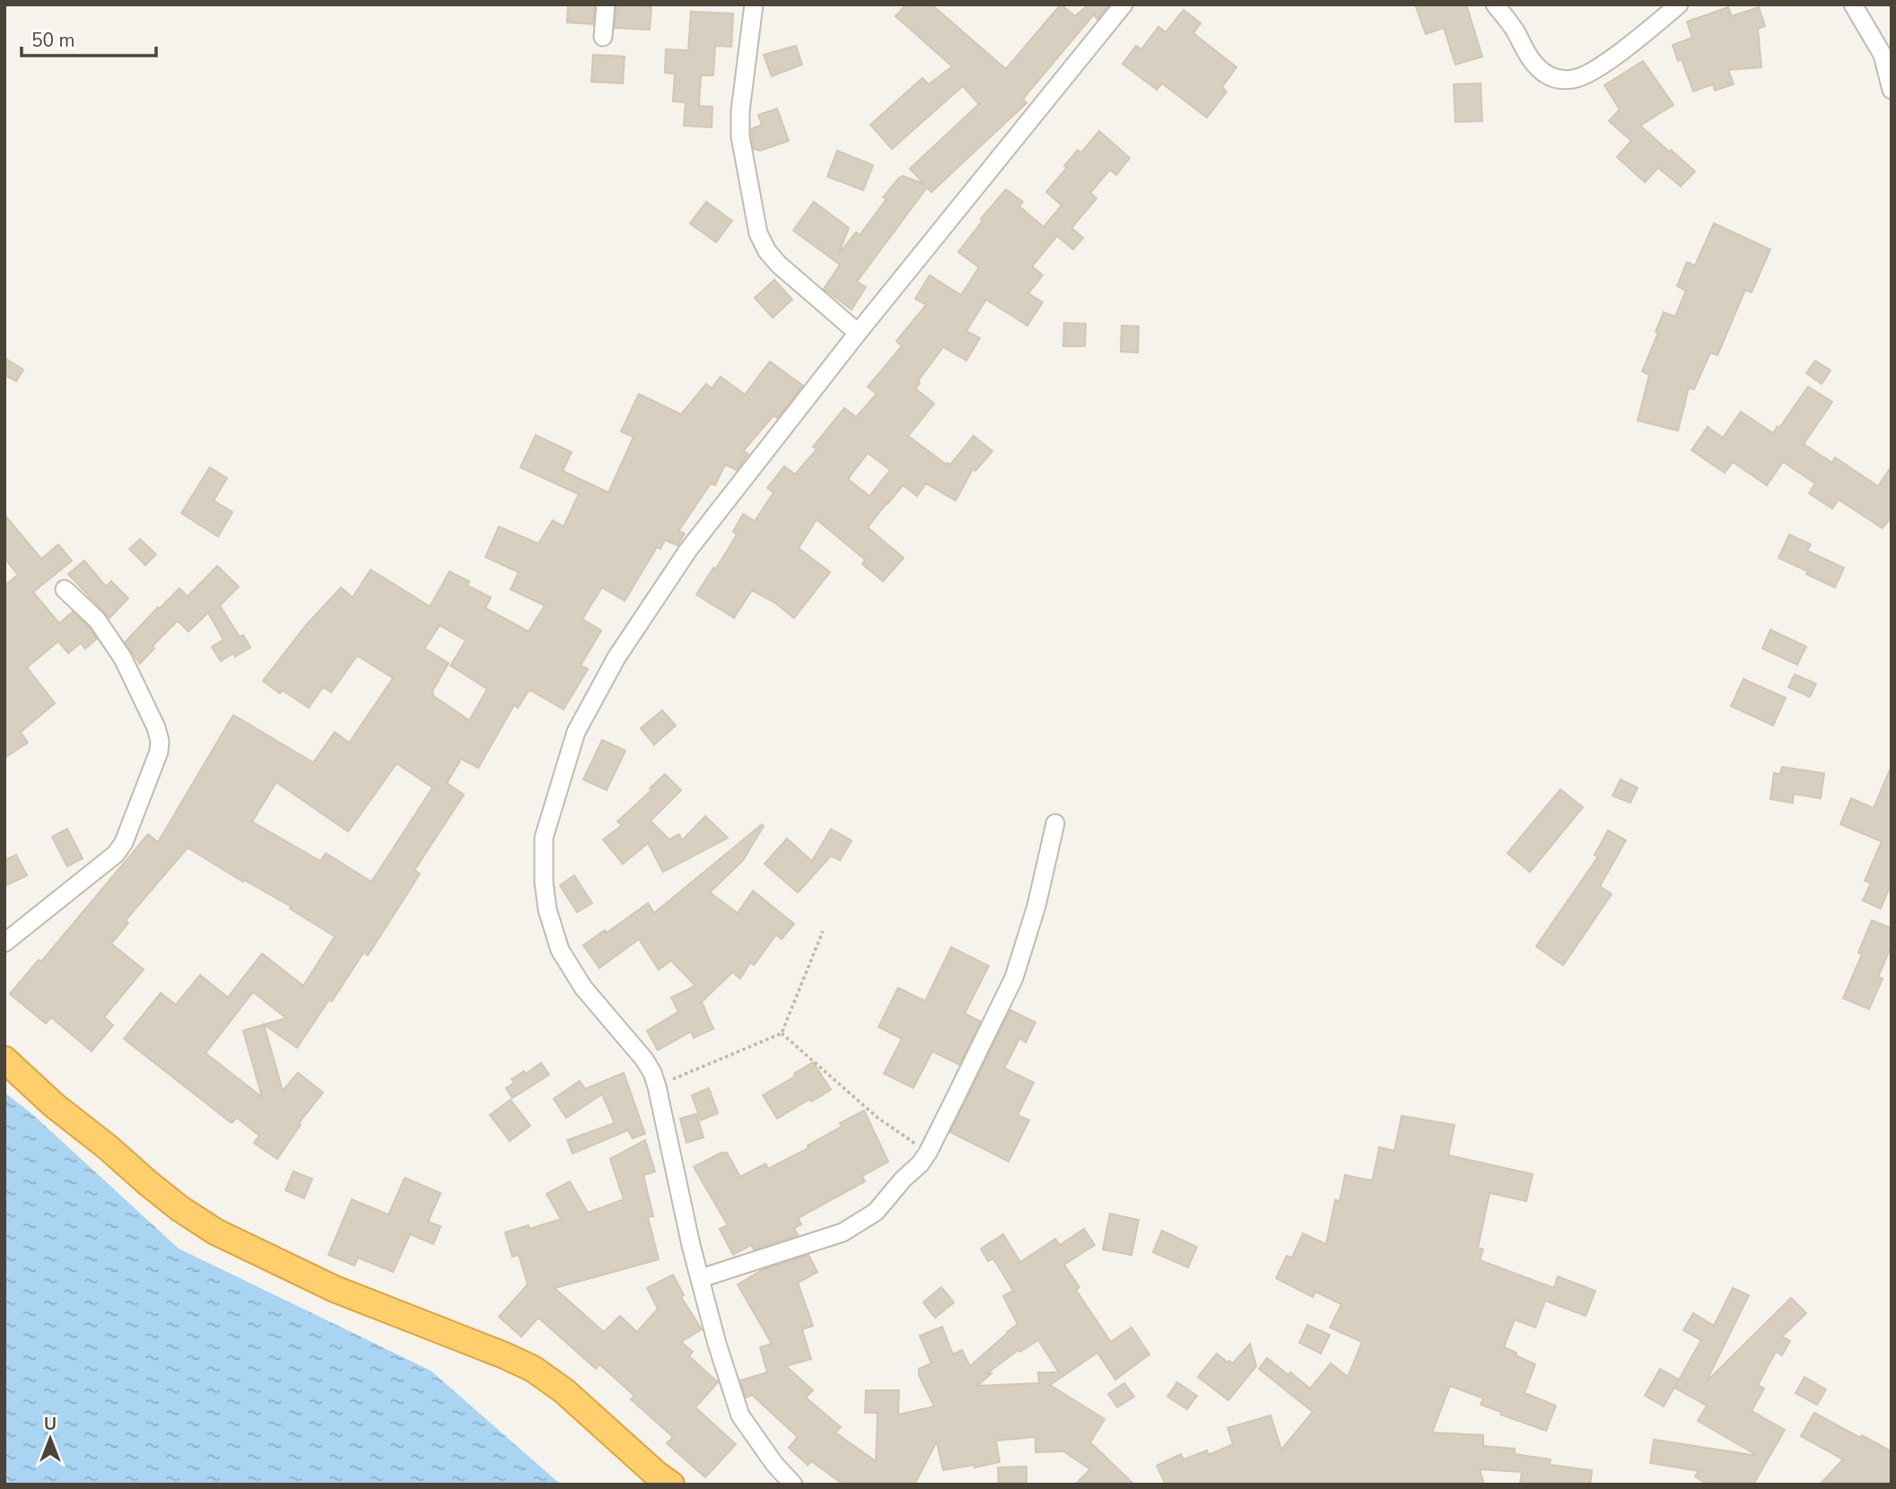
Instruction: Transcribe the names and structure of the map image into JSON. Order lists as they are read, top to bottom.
{
  "scale_bar": "50 m",
  "north": "top"
}
